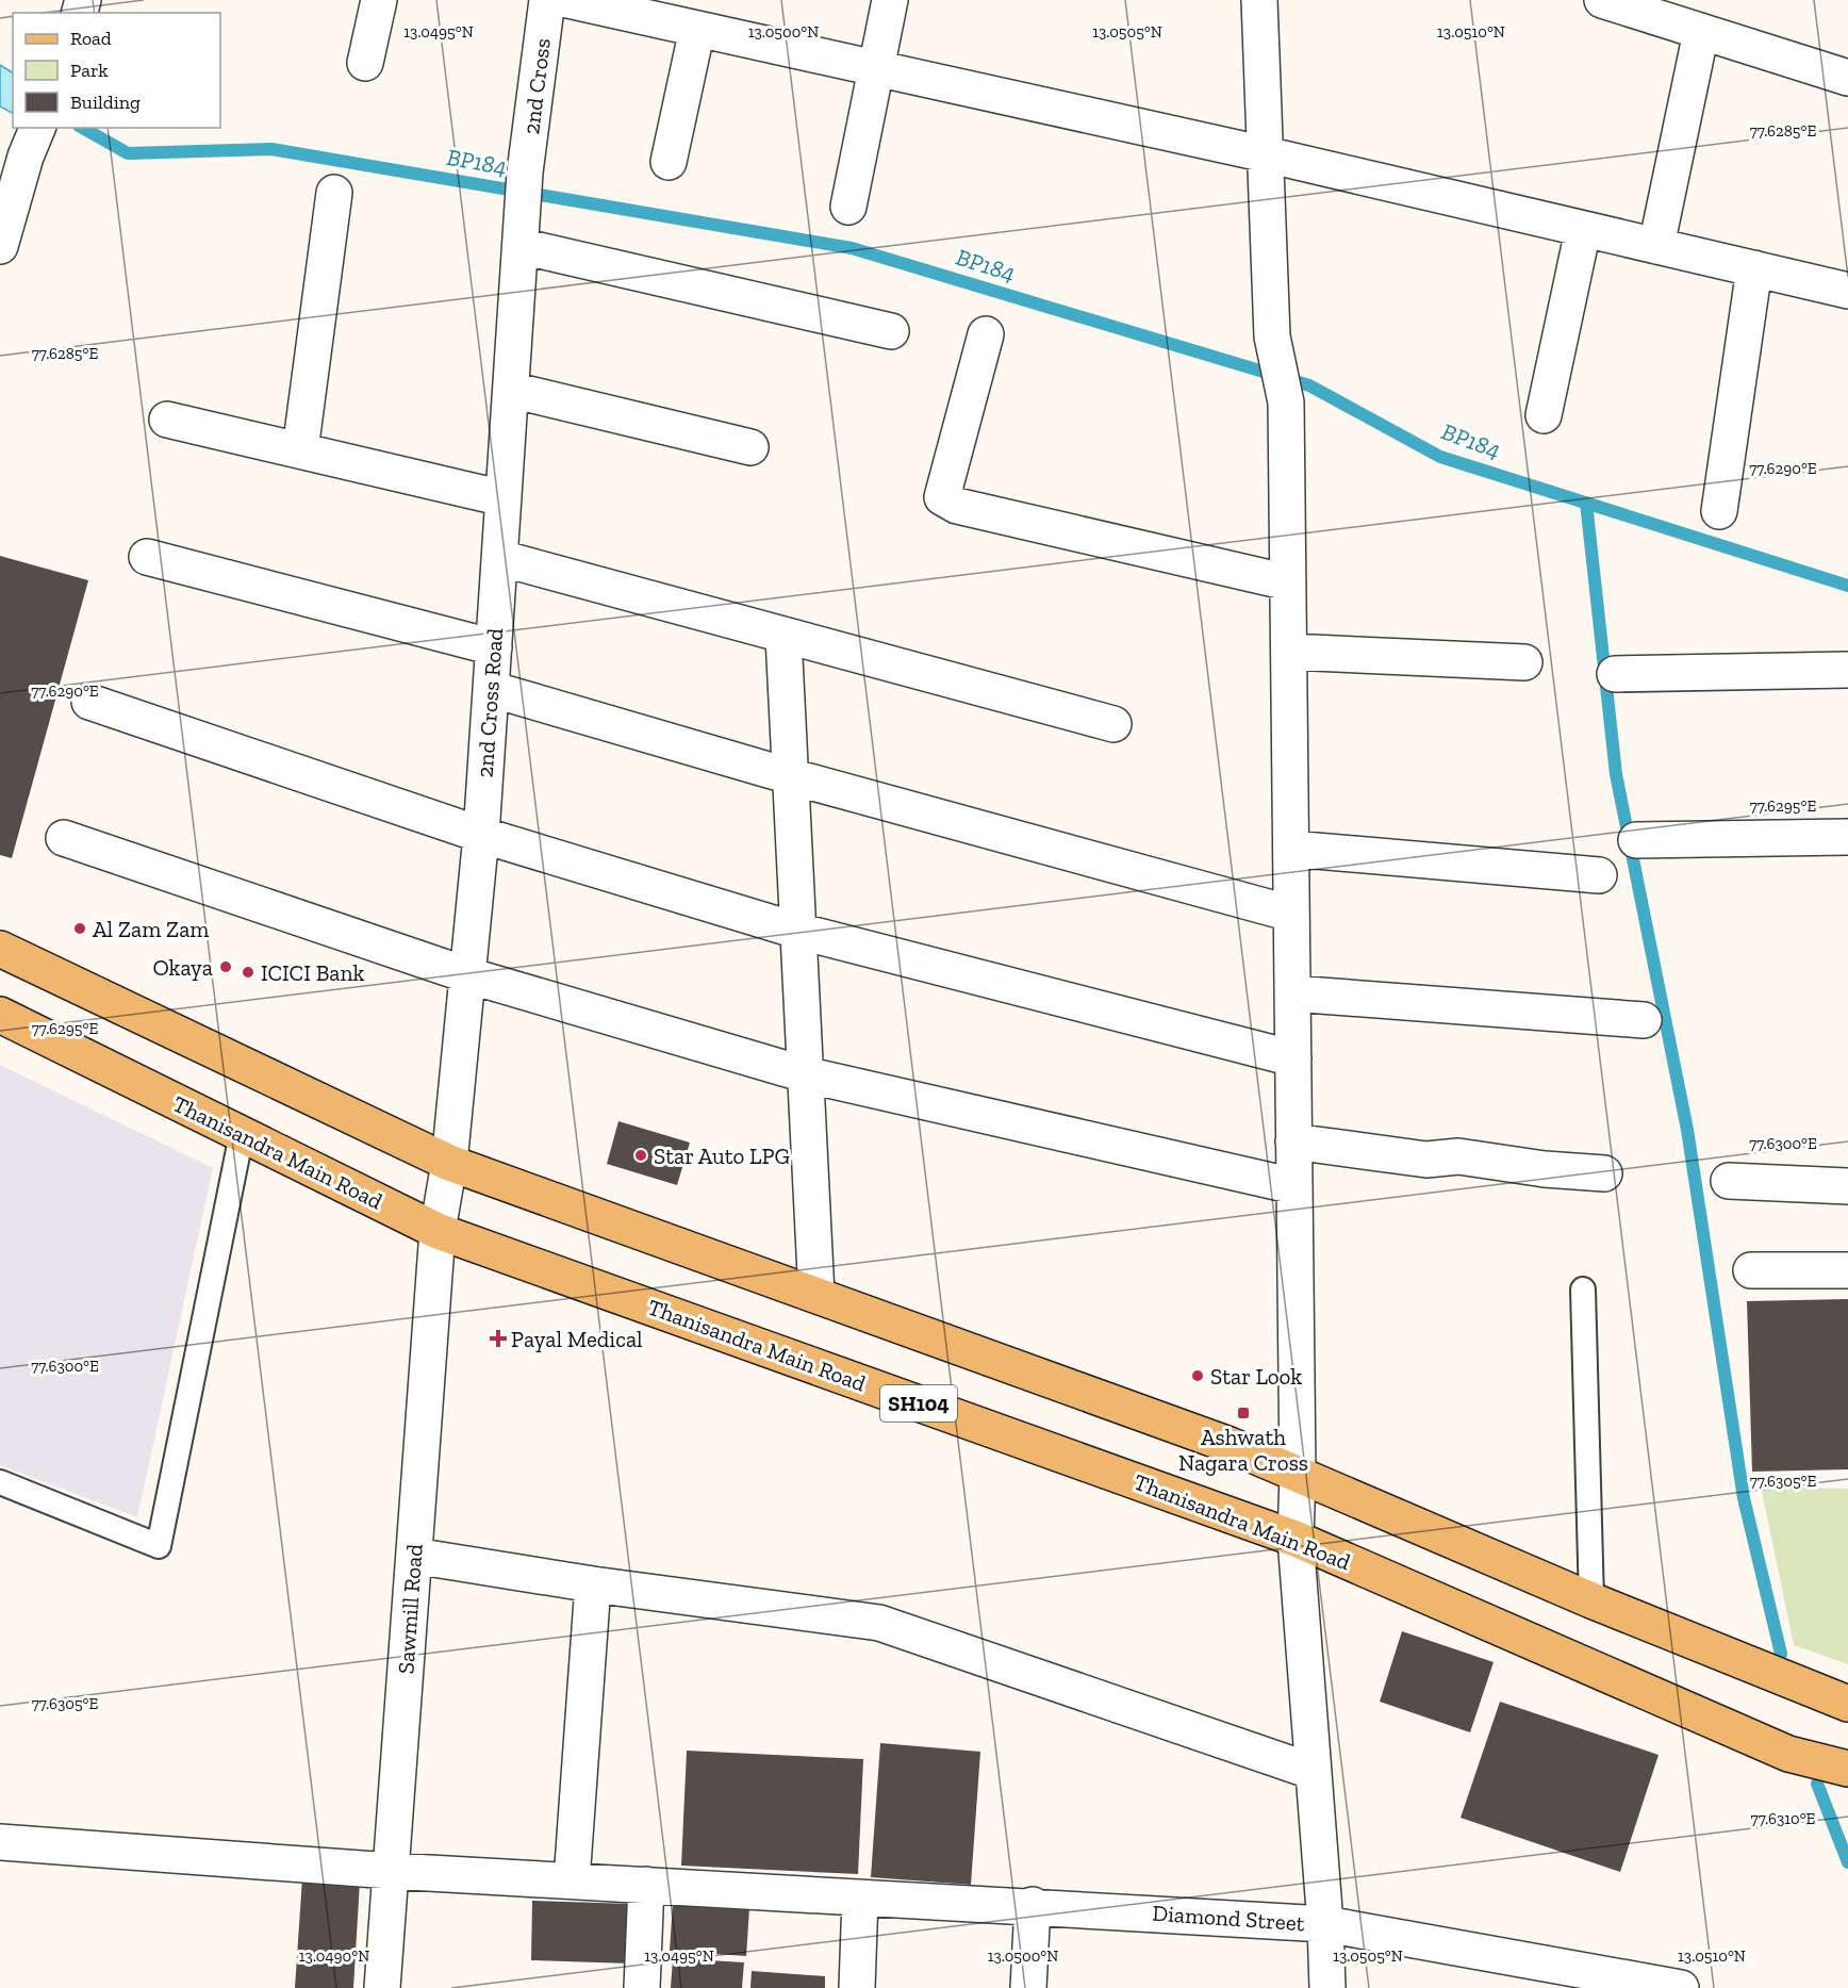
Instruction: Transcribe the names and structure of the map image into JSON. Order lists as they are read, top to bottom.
{
  "streets": {
    "main road": ["Thanisandra Main Road", "SH104"],
    "street": [
      "2nd Cross",
      "2nd Cross Road",
      "Sawmill Road",
      "Diamond Street"
    ]
  },
  "crossings": [
    ["2nd Cross", "2nd Cross Road"],
    ["2nd Cross Road", "Thanisandra Main Road"],
    ["2nd Cross Road", "Sawmill Road"],
    ["Thanisandra Main Road", "Sawmill Road"],
    ["Sawmill Road", "Diamond Street"]
  ],
  "water": ["BP184"],
  "places": {
    "other": [
      "Al Zam Zam",
      "Okaya",
      "ICICI Bank",
      "Star Auto LPG",
      "Star Look"
    ],
    "health": ["Payal Medical"],
    "transit": ["Ashwath Nagara Cross"]
  },
  "legend": ["Road", "Park", "Building"],
  "coordinates": [
    "13.0495°N",
    "13.0500°N",
    "13.0505°N",
    "13.0510°N",
    "77.6285°E",
    "77.6290°E",
    "77.6295°E",
    "77.6300°E",
    "77.6305°E",
    "77.6310°E",
    "13.0490°N"
  ]
}
